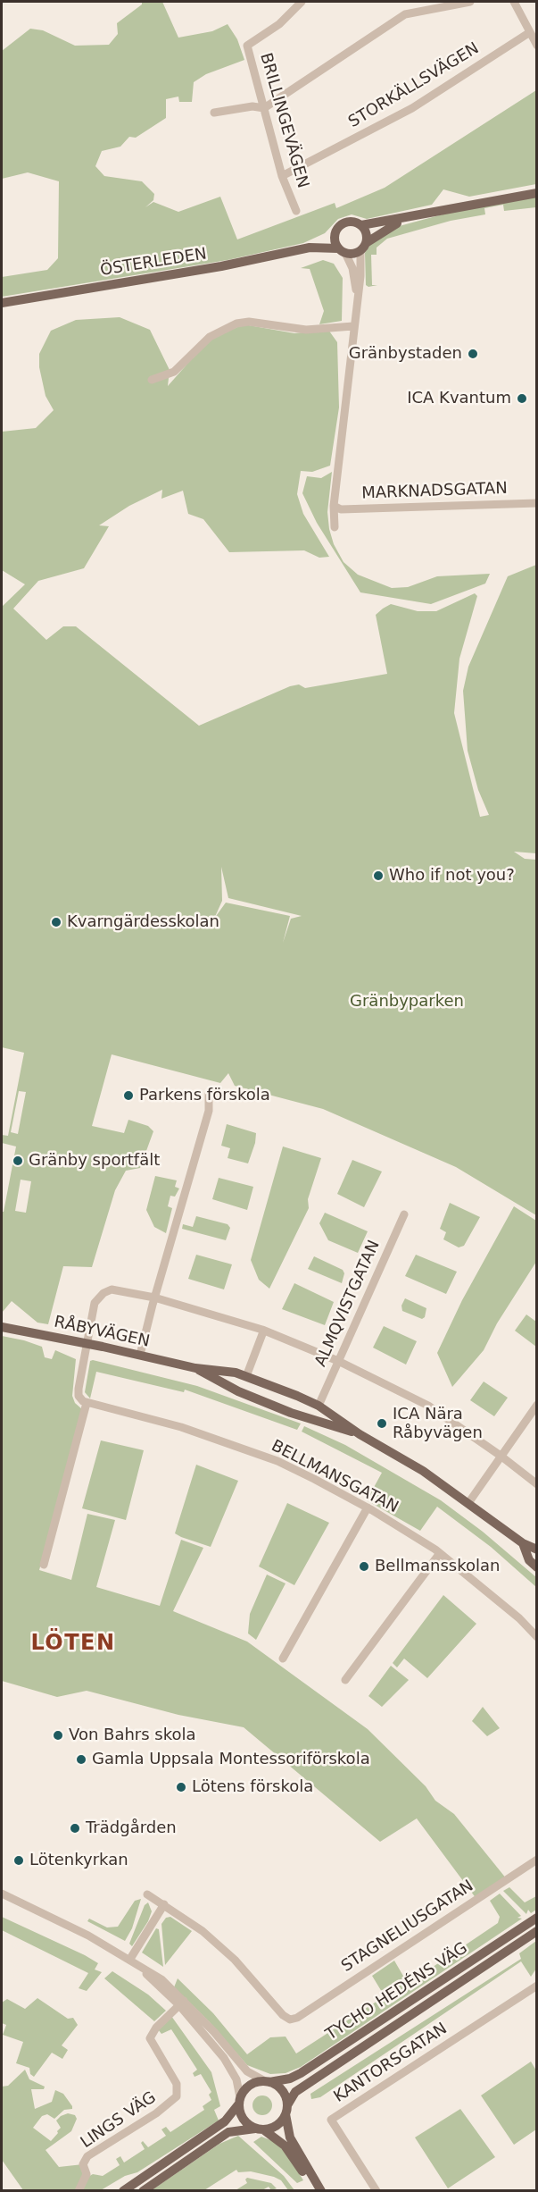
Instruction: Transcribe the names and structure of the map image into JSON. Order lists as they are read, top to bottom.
{
  "streets": {
    "main road": ["ÖSTERLEDEN", "RÅBYVÄGEN", "TYCHO HEDÉNS VÄG"],
    "street": [
      "STORKÄLLSVÄGEN",
      "BRILLINGEVÄGEN",
      "MARKNADSGATAN",
      "ALMQVISTGATAN",
      "BELLMANSGATAN",
      "STAGNELIUSGATAN",
      "KANTORSGATAN",
      "LINGS VÄG"
    ]
  },
  "crossings": [
    ["STORKÄLLSVÄGEN", "BRILLINGEVÄGEN"],
    ["ALMQVISTGATAN", "RÅBYVÄGEN"]
  ],
  "districts": ["LÖTEN"],
  "parks": ["Gränbyparken"],
  "places": [
    "Gränbystaden",
    "ICA Kvantum",
    "Who if not you?",
    "Kvarngärdesskolan",
    "Parkens förskola",
    "Gränby sportfält",
    "ICA Nära Råbyvägen",
    "Bellmansskolan",
    "Von Bahrs skola",
    "Gamla Uppsala Montessoriförskola",
    "Lötens förskola",
    "Trädgården",
    "Lötenkyrkan"
  ]
}
